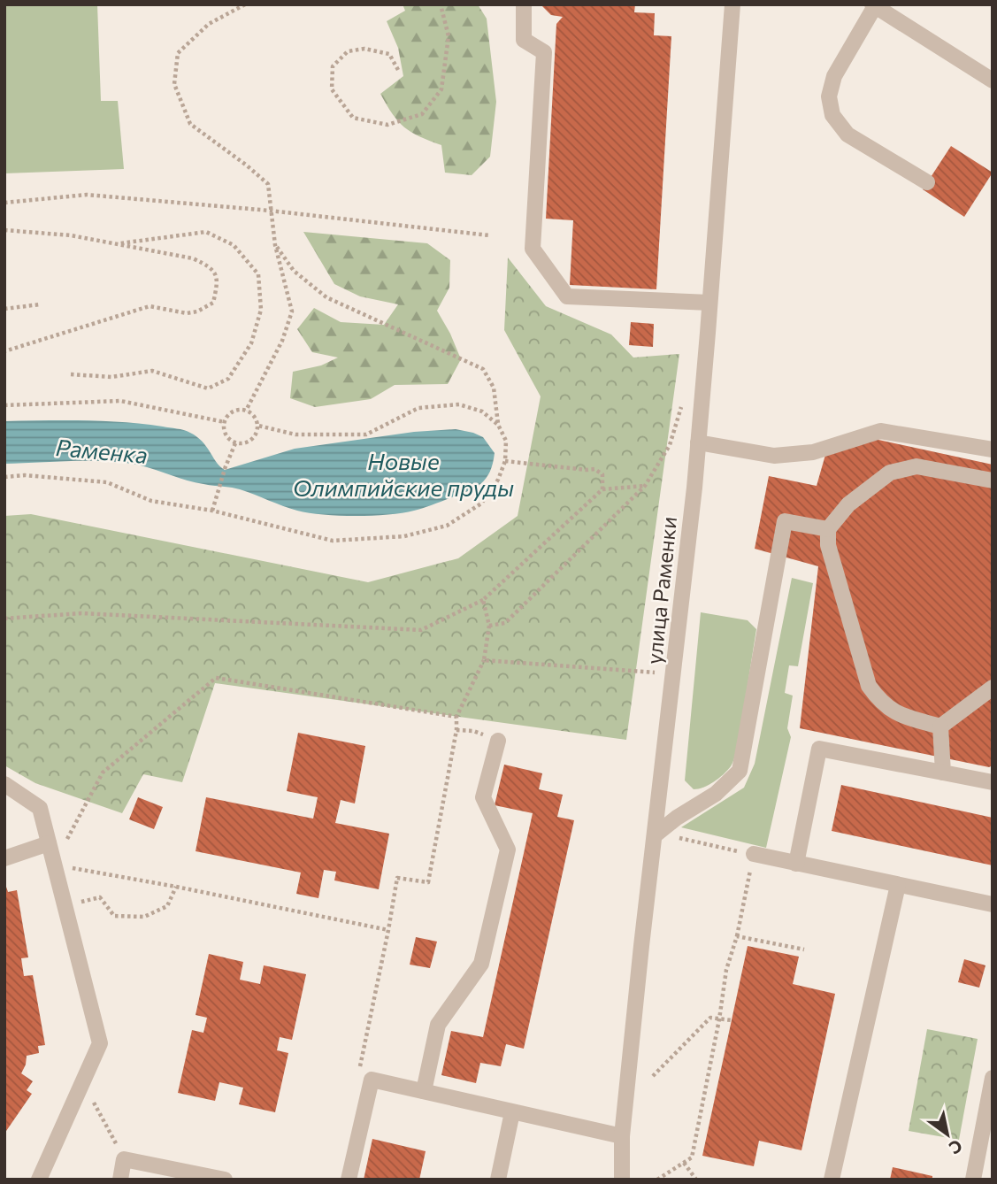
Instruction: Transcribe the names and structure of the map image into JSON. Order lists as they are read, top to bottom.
{
  "streets": {
    "street": ["улица Раменки"]
  },
  "water": ["Раменка", "Новые Олимпийские пруды"],
  "north": "bottom right"
}
